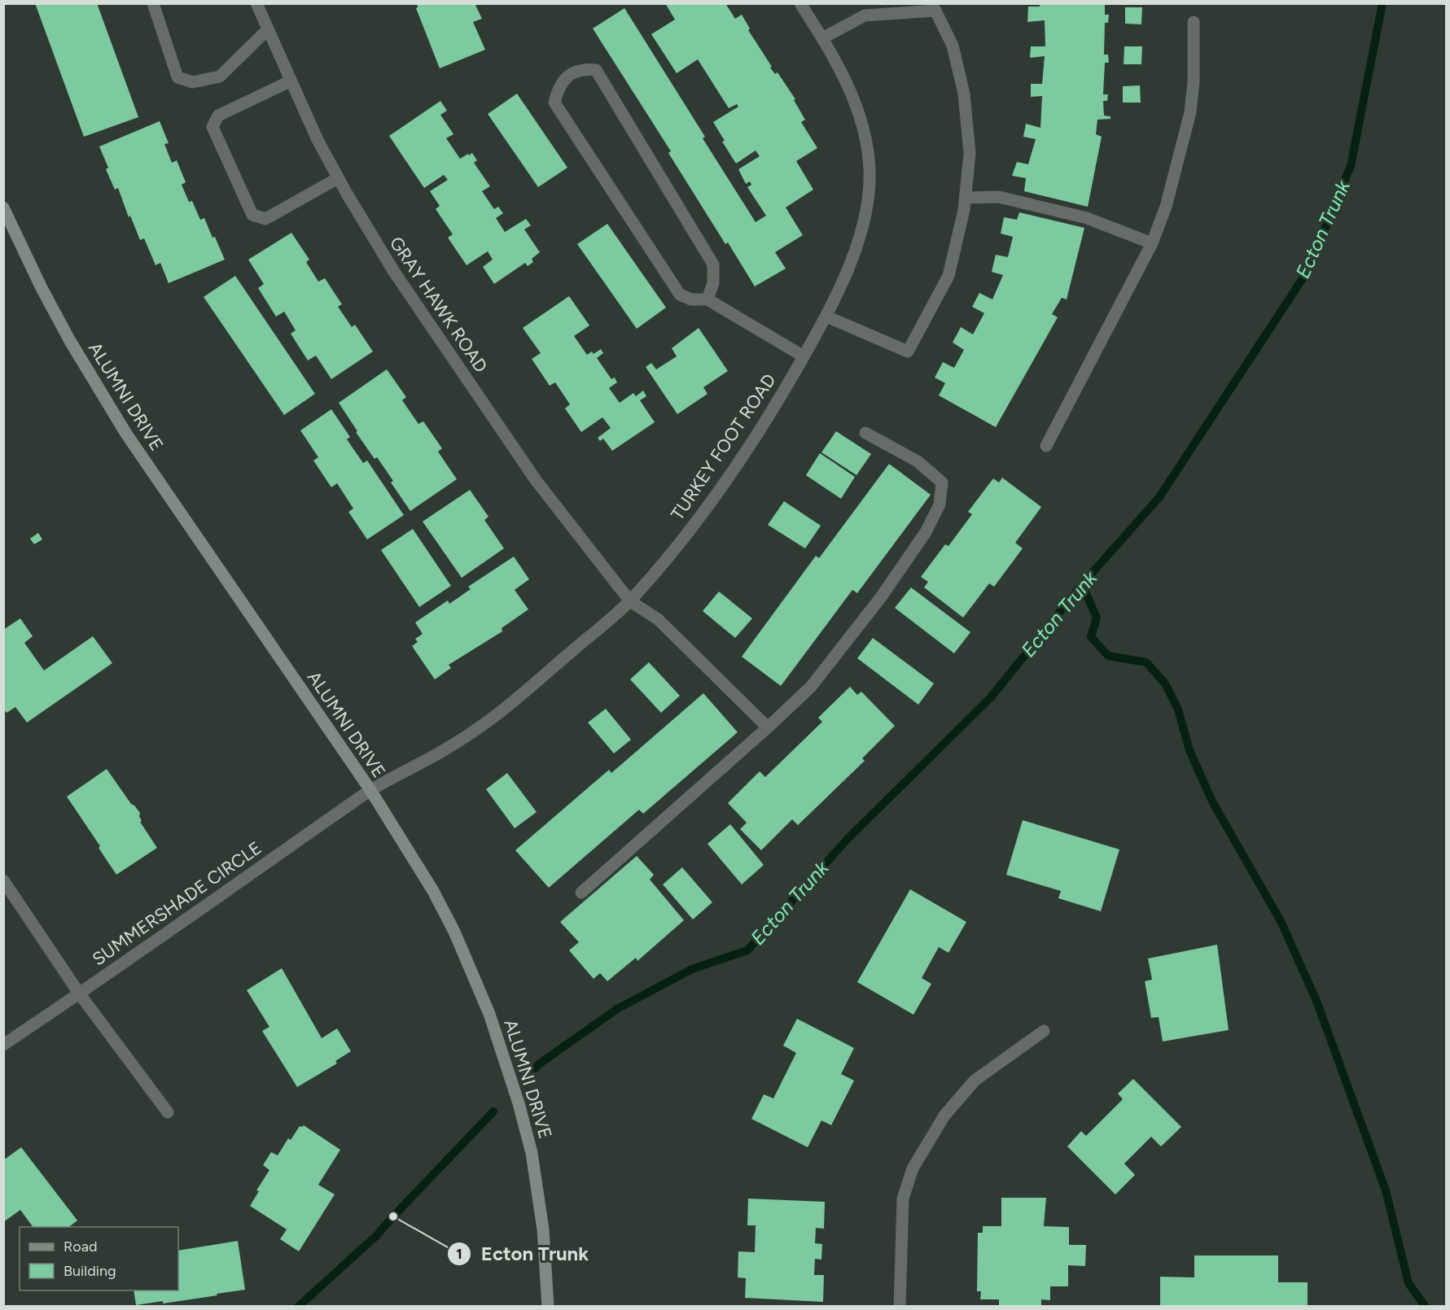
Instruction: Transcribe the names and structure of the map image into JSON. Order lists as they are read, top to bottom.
{
  "streets": {
    "main road": ["ALUMNI DRIVE"],
    "street": ["GRAY HAWK ROAD", "TURKEY FOOT ROAD", "SUMMERSHADE CIRCLE"]
  },
  "crossings": [
    ["GRAY HAWK ROAD", "TURKEY FOOT ROAD"],
    ["ALUMNI DRIVE", "TURKEY FOOT ROAD"],
    ["ALUMNI DRIVE", "SUMMERSHADE CIRCLE"],
    ["TURKEY FOOT ROAD", "SUMMERSHADE CIRCLE"]
  ],
  "water": ["Ecton Trunk"],
  "places": ["Ecton Trunk"],
  "legend": ["Road", "Building"]
}
